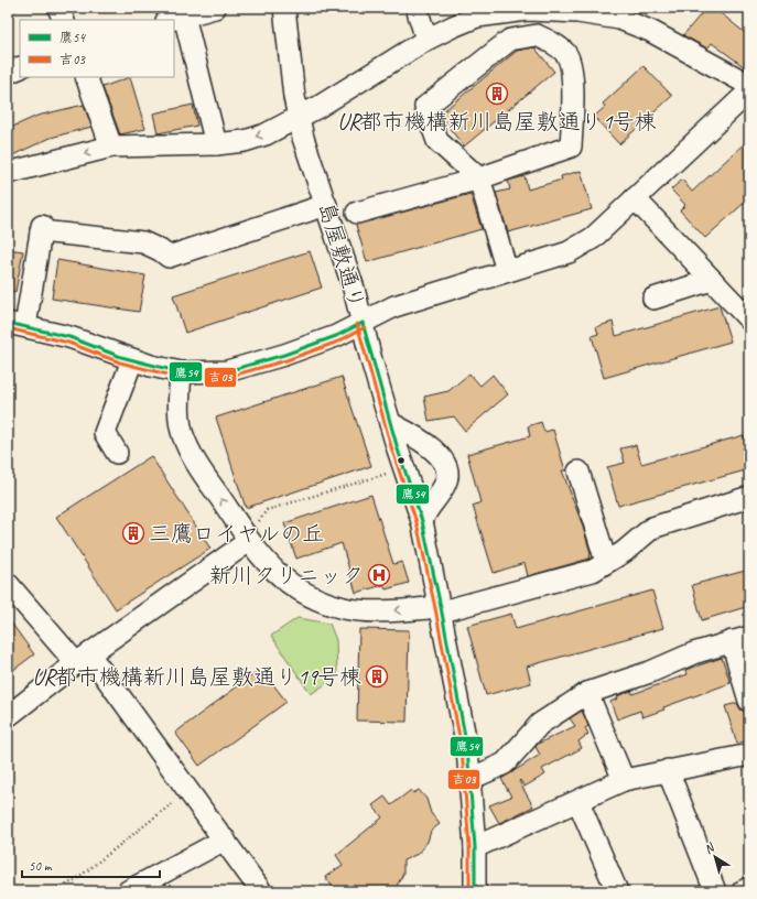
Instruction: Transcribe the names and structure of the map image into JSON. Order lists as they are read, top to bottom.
{
  "streets": {
    "street": ["島屋敷通り"]
  },
  "places": {
    "building": ["UR都市機構新川島屋敷通り1号棟", "三鷹ロイヤルの丘", "UR都市機構新川島屋敷通り19号棟"],
    "hospital": ["新川クリニック"]
  },
  "lines": ["transit line 鷹54", "transit line 吉03"],
  "legend": ["鷹54", "吉03"],
  "scale_bar": "50 m",
  "north": "top left"
}
